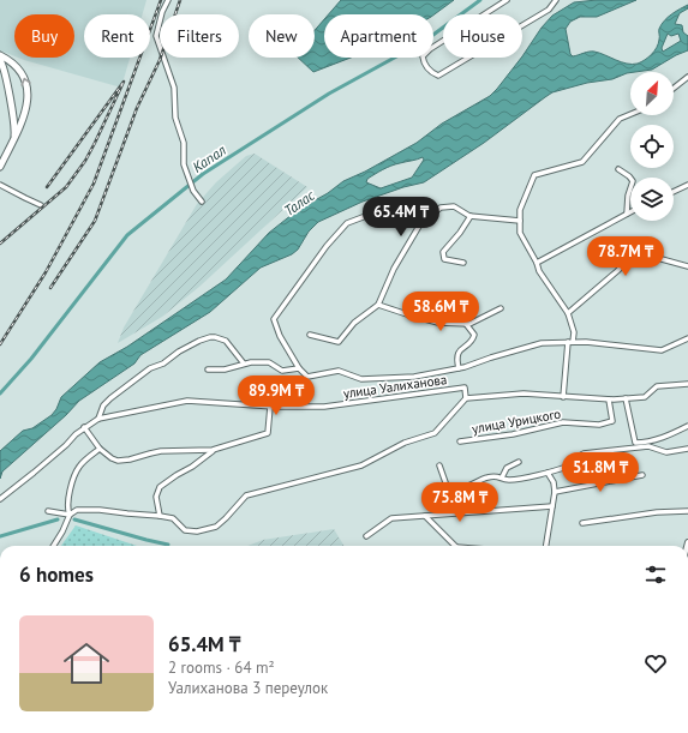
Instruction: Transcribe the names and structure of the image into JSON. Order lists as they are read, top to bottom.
{
  "streets": {
    "street": ["улица Уалиханова", "улица Урицкого"]
  },
  "crossings": [
    ["улица Уалиханова", "улица Урицкого"]
  ],
  "water": ["Капал", "Талас"],
  "north": "top right",
  "page": {
    "chip": [
      "Buy",
      "Rent",
      "Filters",
      "New",
      "Apartment",
      "House"
    ],
    "price": [
      "65.4M ₸",
      "78.7M ₸",
      "58.6M ₸",
      "89.9M ₸",
      "51.8M ₸",
      "75.8M ₸"
    ],
    "heading": "6 homes",
    "list": [
      {
        "name": "65.4M ₸",
        "note": "2 rooms · 64 m² · Уалиханова 3 переулок"
      }
    ]
  }
}
